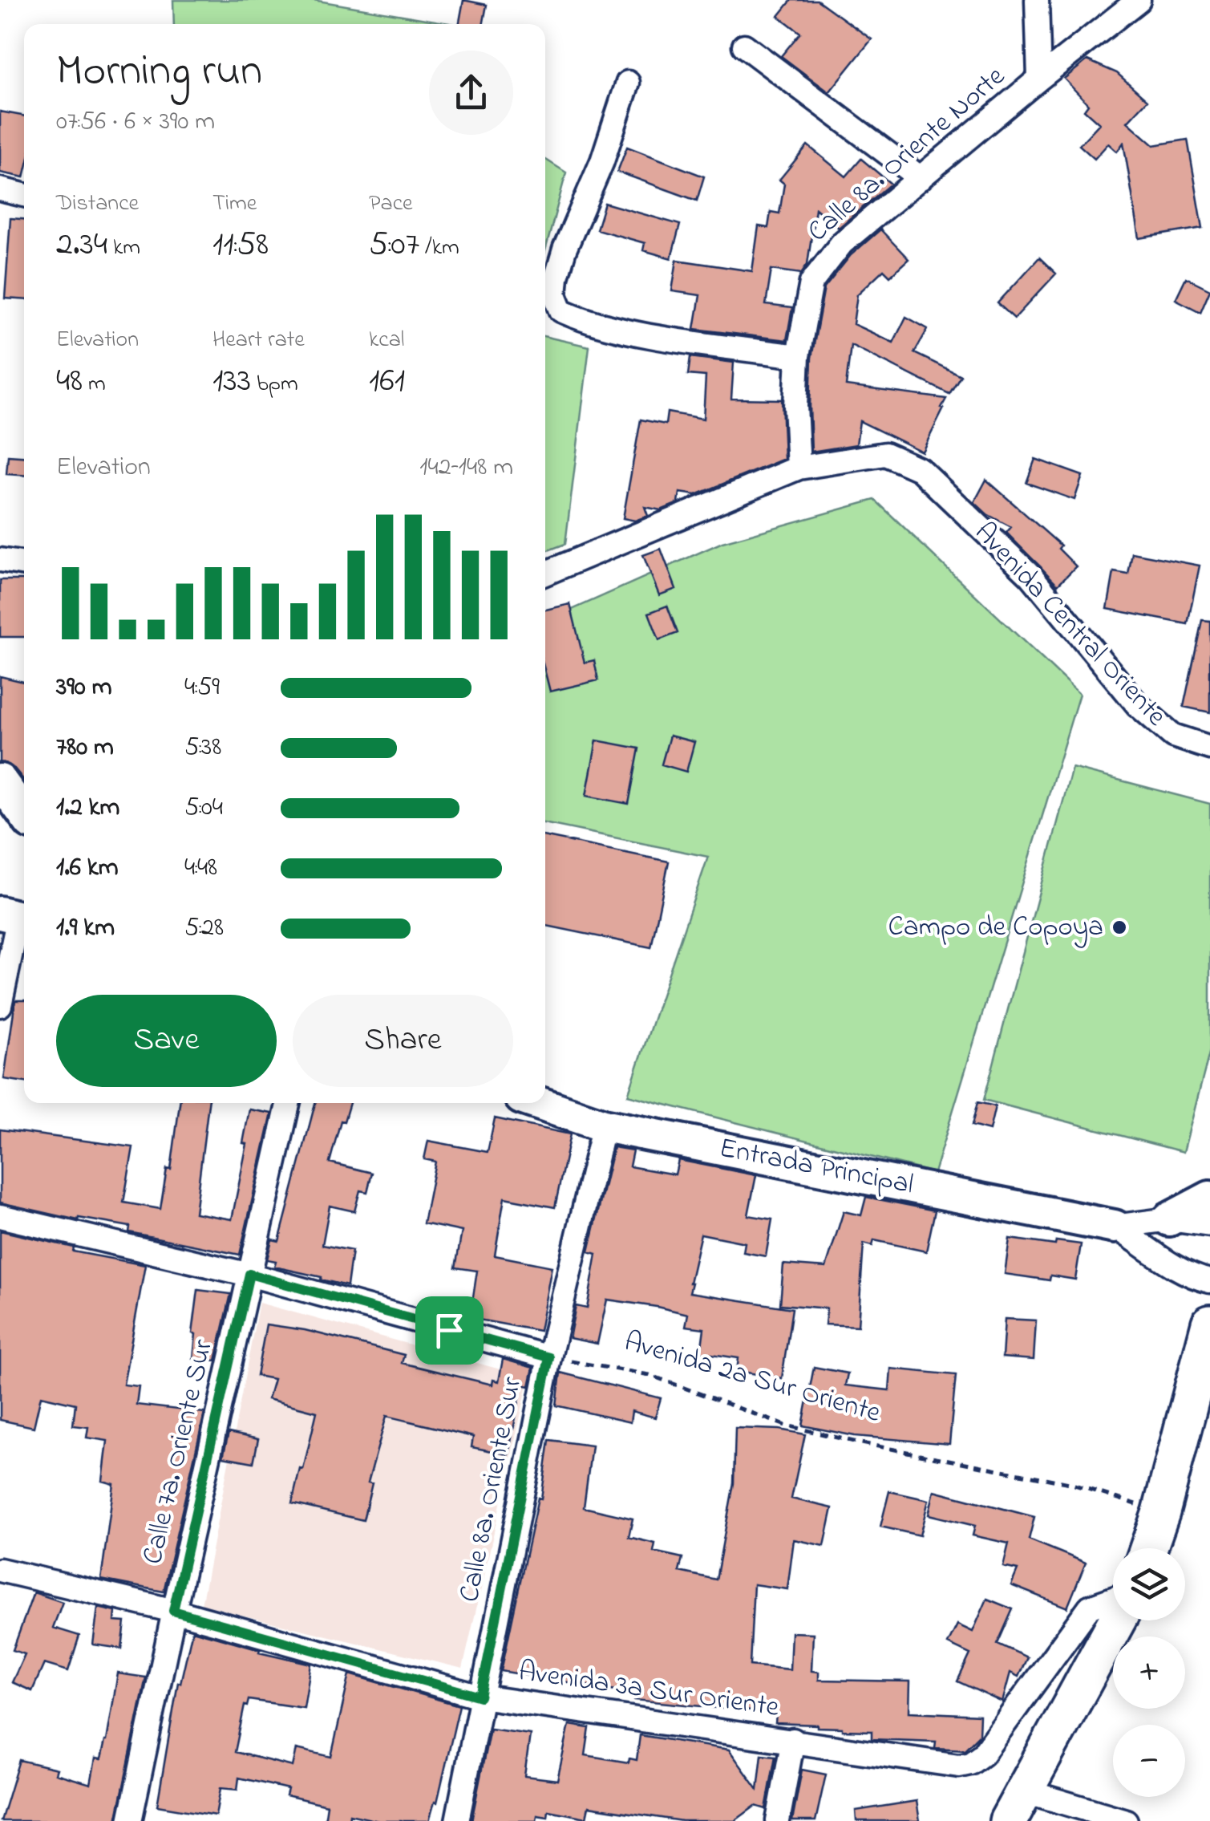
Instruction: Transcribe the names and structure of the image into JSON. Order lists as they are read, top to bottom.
{
  "streets": {
    "street": [
      "Calle 8a. Oriente Norte",
      "Avenida Central Oriente",
      "Entrada Principal",
      "Calle 7a. Oriente Sur",
      "Calle 8a. Oriente Sur",
      "Avenida 3a Sur Oriente"
    ],
    "path": ["Avenida 2a Sur Oriente"]
  },
  "crossings": [
    ["Calle 8a. Oriente Norte", "Avenida Central Oriente"],
    ["Entrada Principal", "Calle 8a. Oriente Sur"],
    ["Avenida 2a Sur Oriente", "Calle 8a. Oriente Sur"],
    ["Calle 7a. Oriente Sur", "Avenida 3a Sur Oriente"],
    ["Calle 8a. Oriente Sur", "Avenida 3a Sur Oriente"]
  ],
  "places": ["Campo de Copoya"],
  "page": {
    "heading": ["Morning run", "07:56 · 6 × 390 m"],
    "stats": [
      ["Distance", "2.34 km"],
      ["Time", "11:58"],
      ["Pace", "5:07 /km"],
      ["Elevation", "48 m"],
      ["Heart rate", "133 bpm"],
      ["kcal", "161"]
    ],
    "chart": ["Elevation", "142–148 m"],
    "list": [
      {
        "name": "390 m",
        "note": "4:59"
      },
      {
        "name": "780 m",
        "note": "5:38"
      },
      {
        "name": "1.2 km",
        "note": "5:04"
      },
      {
        "name": "1.6 km",
        "note": "4:48"
      },
      {
        "name": "1.9 km",
        "note": "5:28"
      }
    ],
    "buttons": ["Save", "Share"],
    "map_buttons": ["+", "−"]
  }
}
